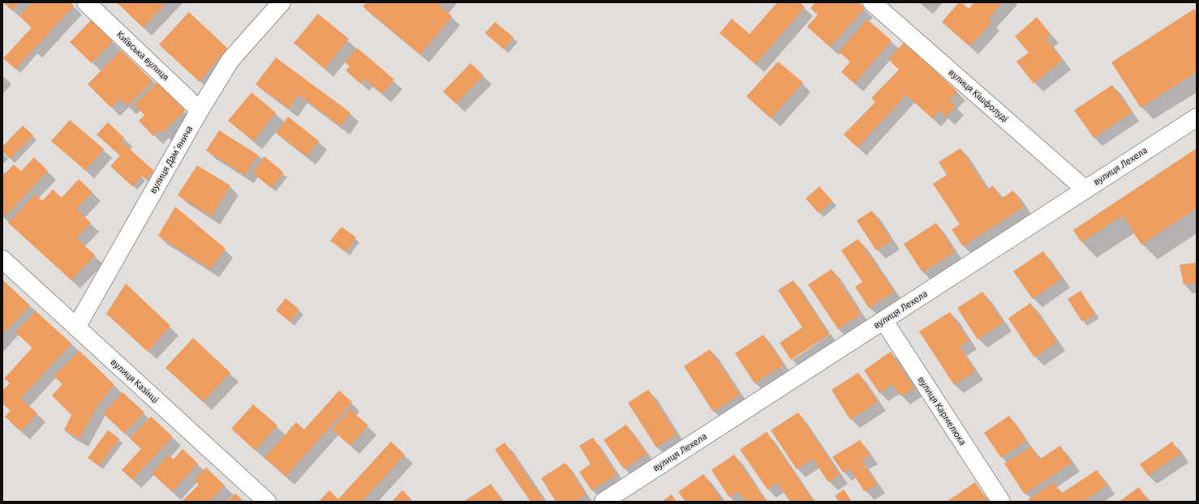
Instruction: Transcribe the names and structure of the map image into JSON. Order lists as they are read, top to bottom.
{
  "streets": {
    "street": [
      "Київська вулиця",
      "вулиця Кішфолуді",
      "вулиця Дамʼянича",
      "вулиця Лехела",
      "вулиця Казінці",
      "вулиця Кармелюка"
    ]
  },
  "crossings": [
    ["Київська вулиця", "вулиця Дамʼянича"],
    ["вулиця Кішфолуді", "вулиця Лехела"],
    ["вулиця Дамʼянича", "вулиця Казінці"],
    ["вулиця Лехела", "вулиця Кармелюка"]
  ]
}
